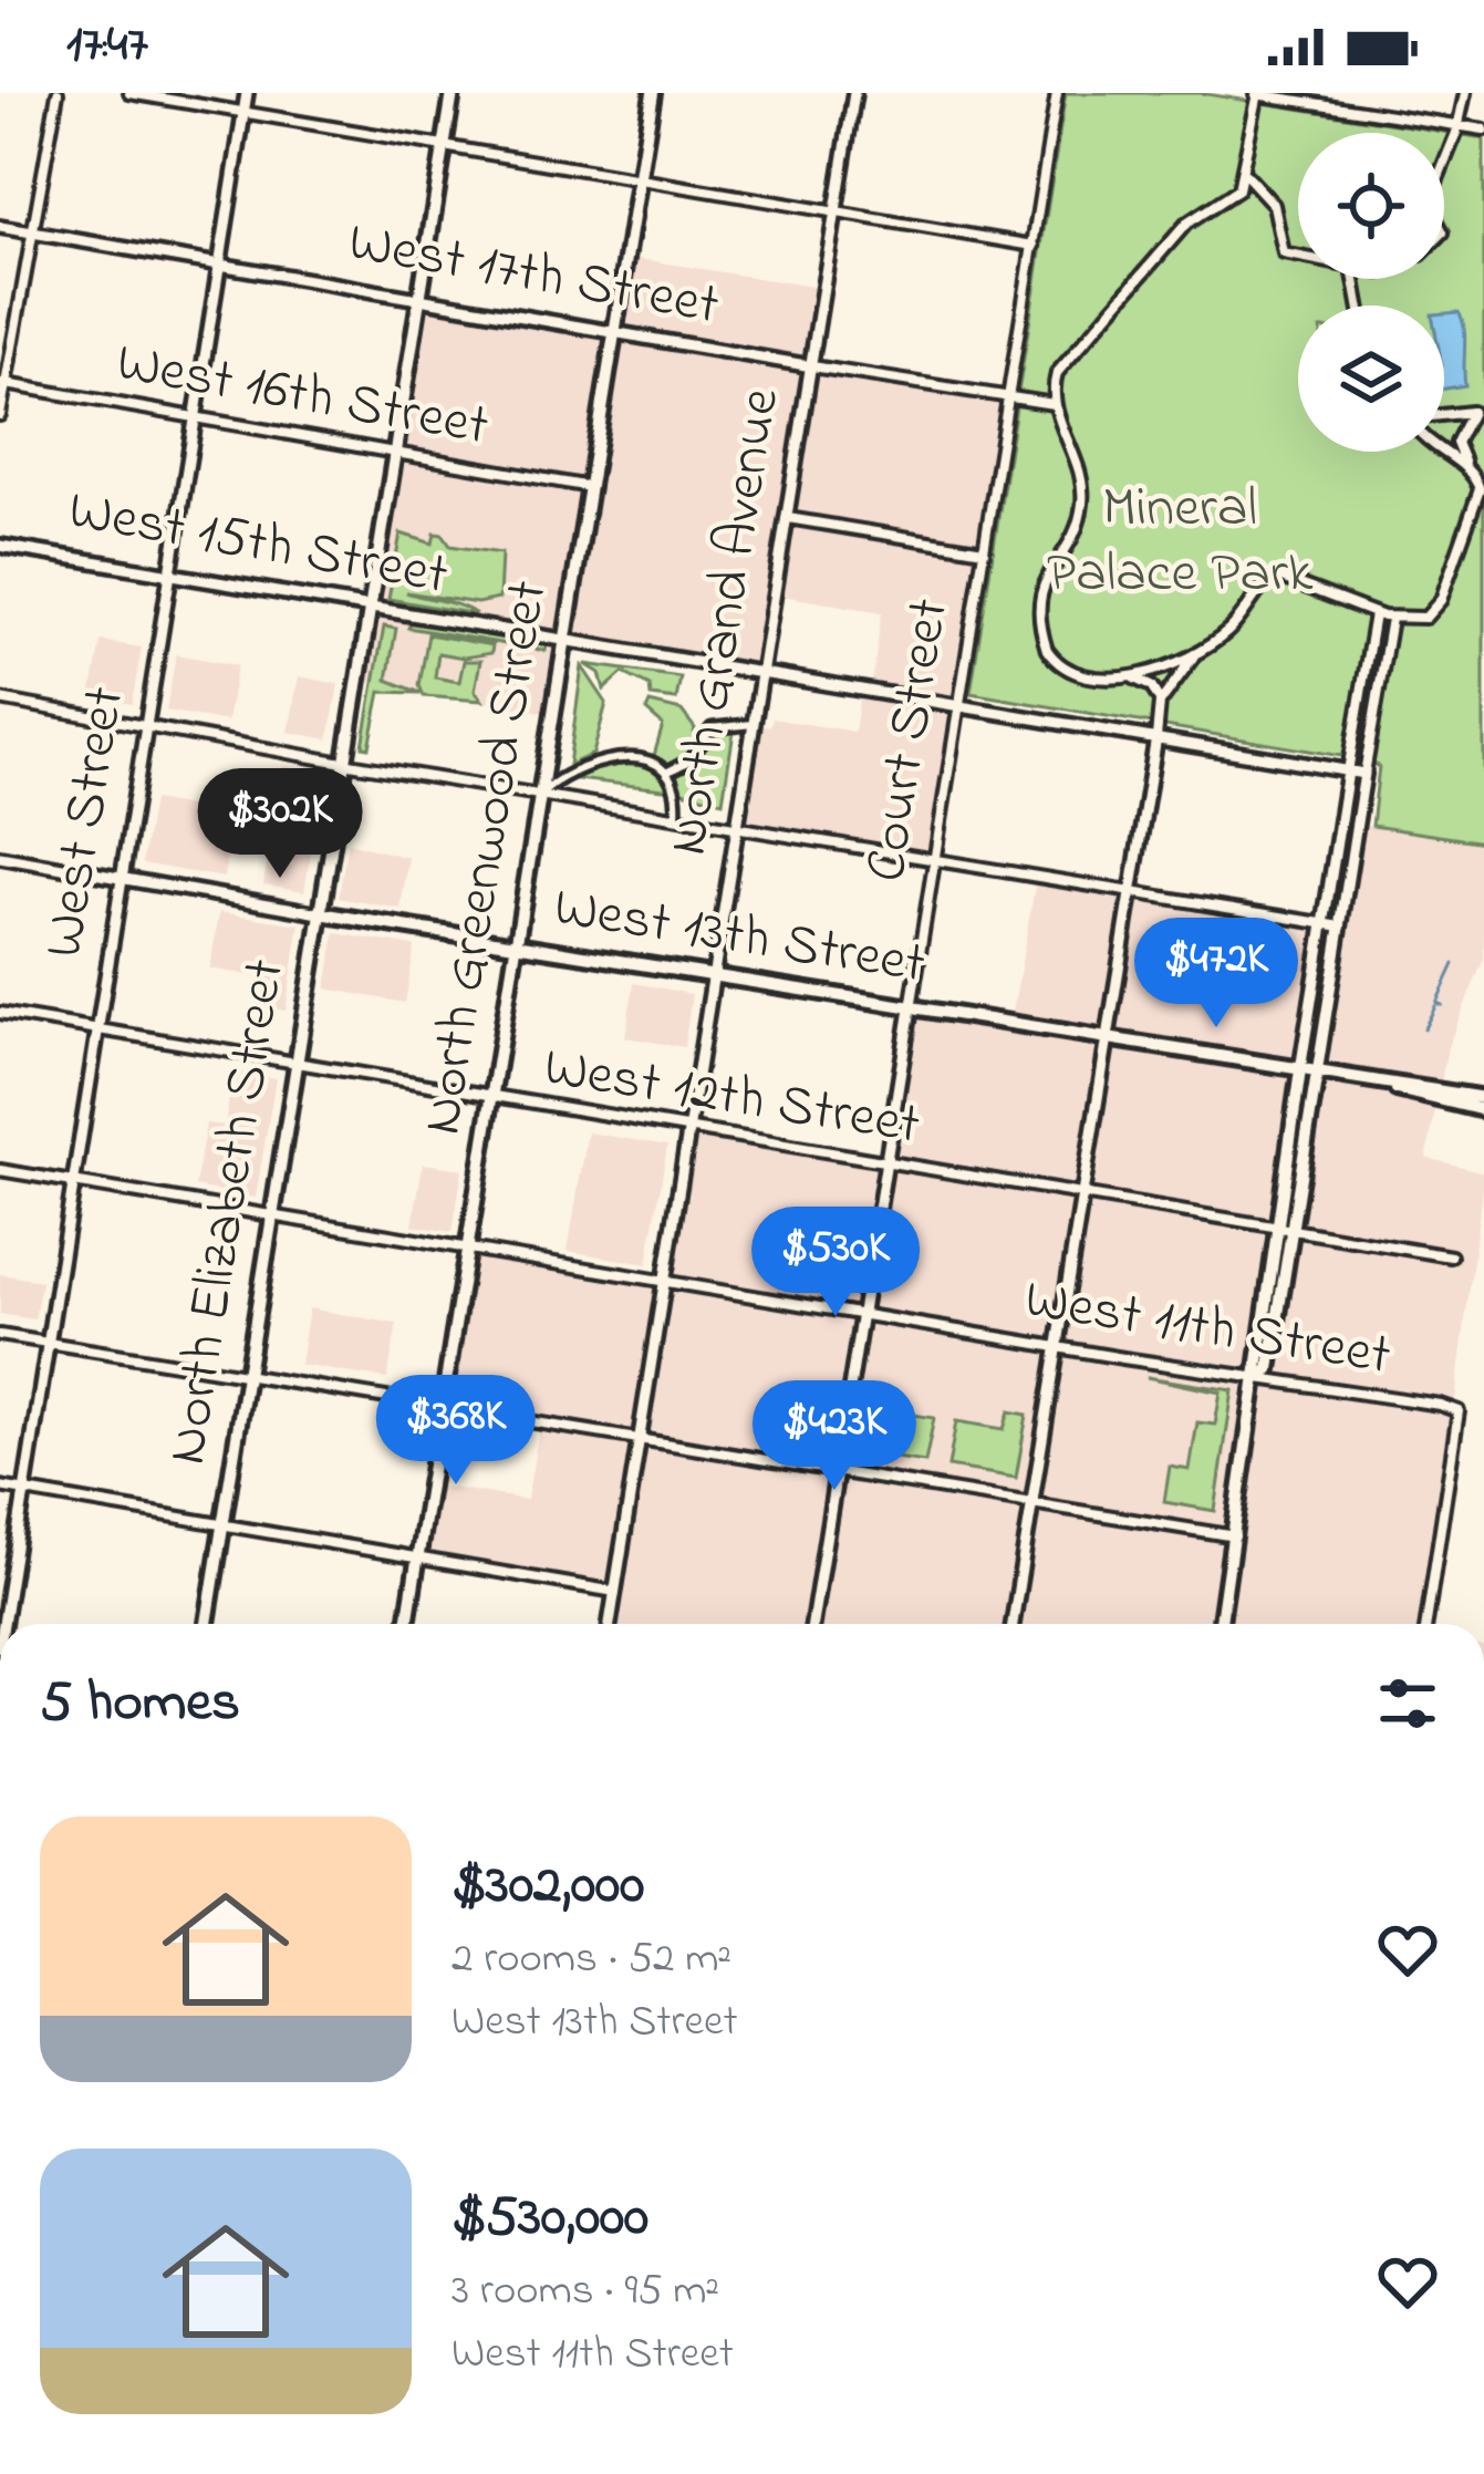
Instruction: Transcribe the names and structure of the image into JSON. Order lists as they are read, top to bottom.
{
  "streets": {
    "main road": ["North Greenwood Street", "West 13th Street", "North Elizabeth Street"],
    "street": [
      "West 17th Street",
      "West 16th Street",
      "West 15th Street",
      "North Grand Avenue",
      "Court Street",
      "West Street",
      "West 12th Street",
      "West 11th Street"
    ]
  },
  "crossings": [
    ["West 17th Street", "North Grand Avenue"],
    ["West 17th Street", "Court Street"],
    ["West 17th Street", "West Street"],
    ["West 17th Street", "North Greenwood Street"],
    ["West 17th Street", "North Elizabeth Street"],
    ["West 16th Street", "West Street"],
    ["West 16th Street", "North Greenwood Street"],
    ["West 16th Street", "North Elizabeth Street"],
    ["West 15th Street", "North Grand Avenue"],
    ["West 15th Street", "Court Street"],
    ["West 15th Street", "West Street"],
    ["West 15th Street", "North Greenwood Street"],
    ["West 15th Street", "North Elizabeth Street"],
    ["North Grand Avenue", "West 13th Street"],
    ["North Grand Avenue", "West 12th Street"],
    ["North Grand Avenue", "West 11th Street"],
    ["Court Street", "West 13th Street"],
    ["Court Street", "West 12th Street"],
    ["Court Street", "West 11th Street"],
    ["West Street", "West 13th Street"],
    ["West Street", "West 12th Street"],
    ["West Street", "West 11th Street"],
    ["North Greenwood Street", "West 13th Street"],
    ["North Greenwood Street", "West 12th Street"],
    ["North Greenwood Street", "West 11th Street"],
    ["West 13th Street", "North Elizabeth Street"],
    ["West 12th Street", "North Elizabeth Street"],
    ["North Elizabeth Street", "West 11th Street"]
  ],
  "parks": ["Mineral Palace Park"],
  "page": {
    "status": "17:47",
    "price": [
      "$302K",
      "$472K",
      "$530K",
      "$368K",
      "$423K"
    ],
    "heading": "5 homes",
    "list": [
      {
        "name": "$302,000",
        "note": "2 rooms · 52 m² · West 13th Street"
      },
      {
        "name": "$530,000",
        "note": "3 rooms · 95 m² · West 11th Street"
      }
    ]
  }
}
